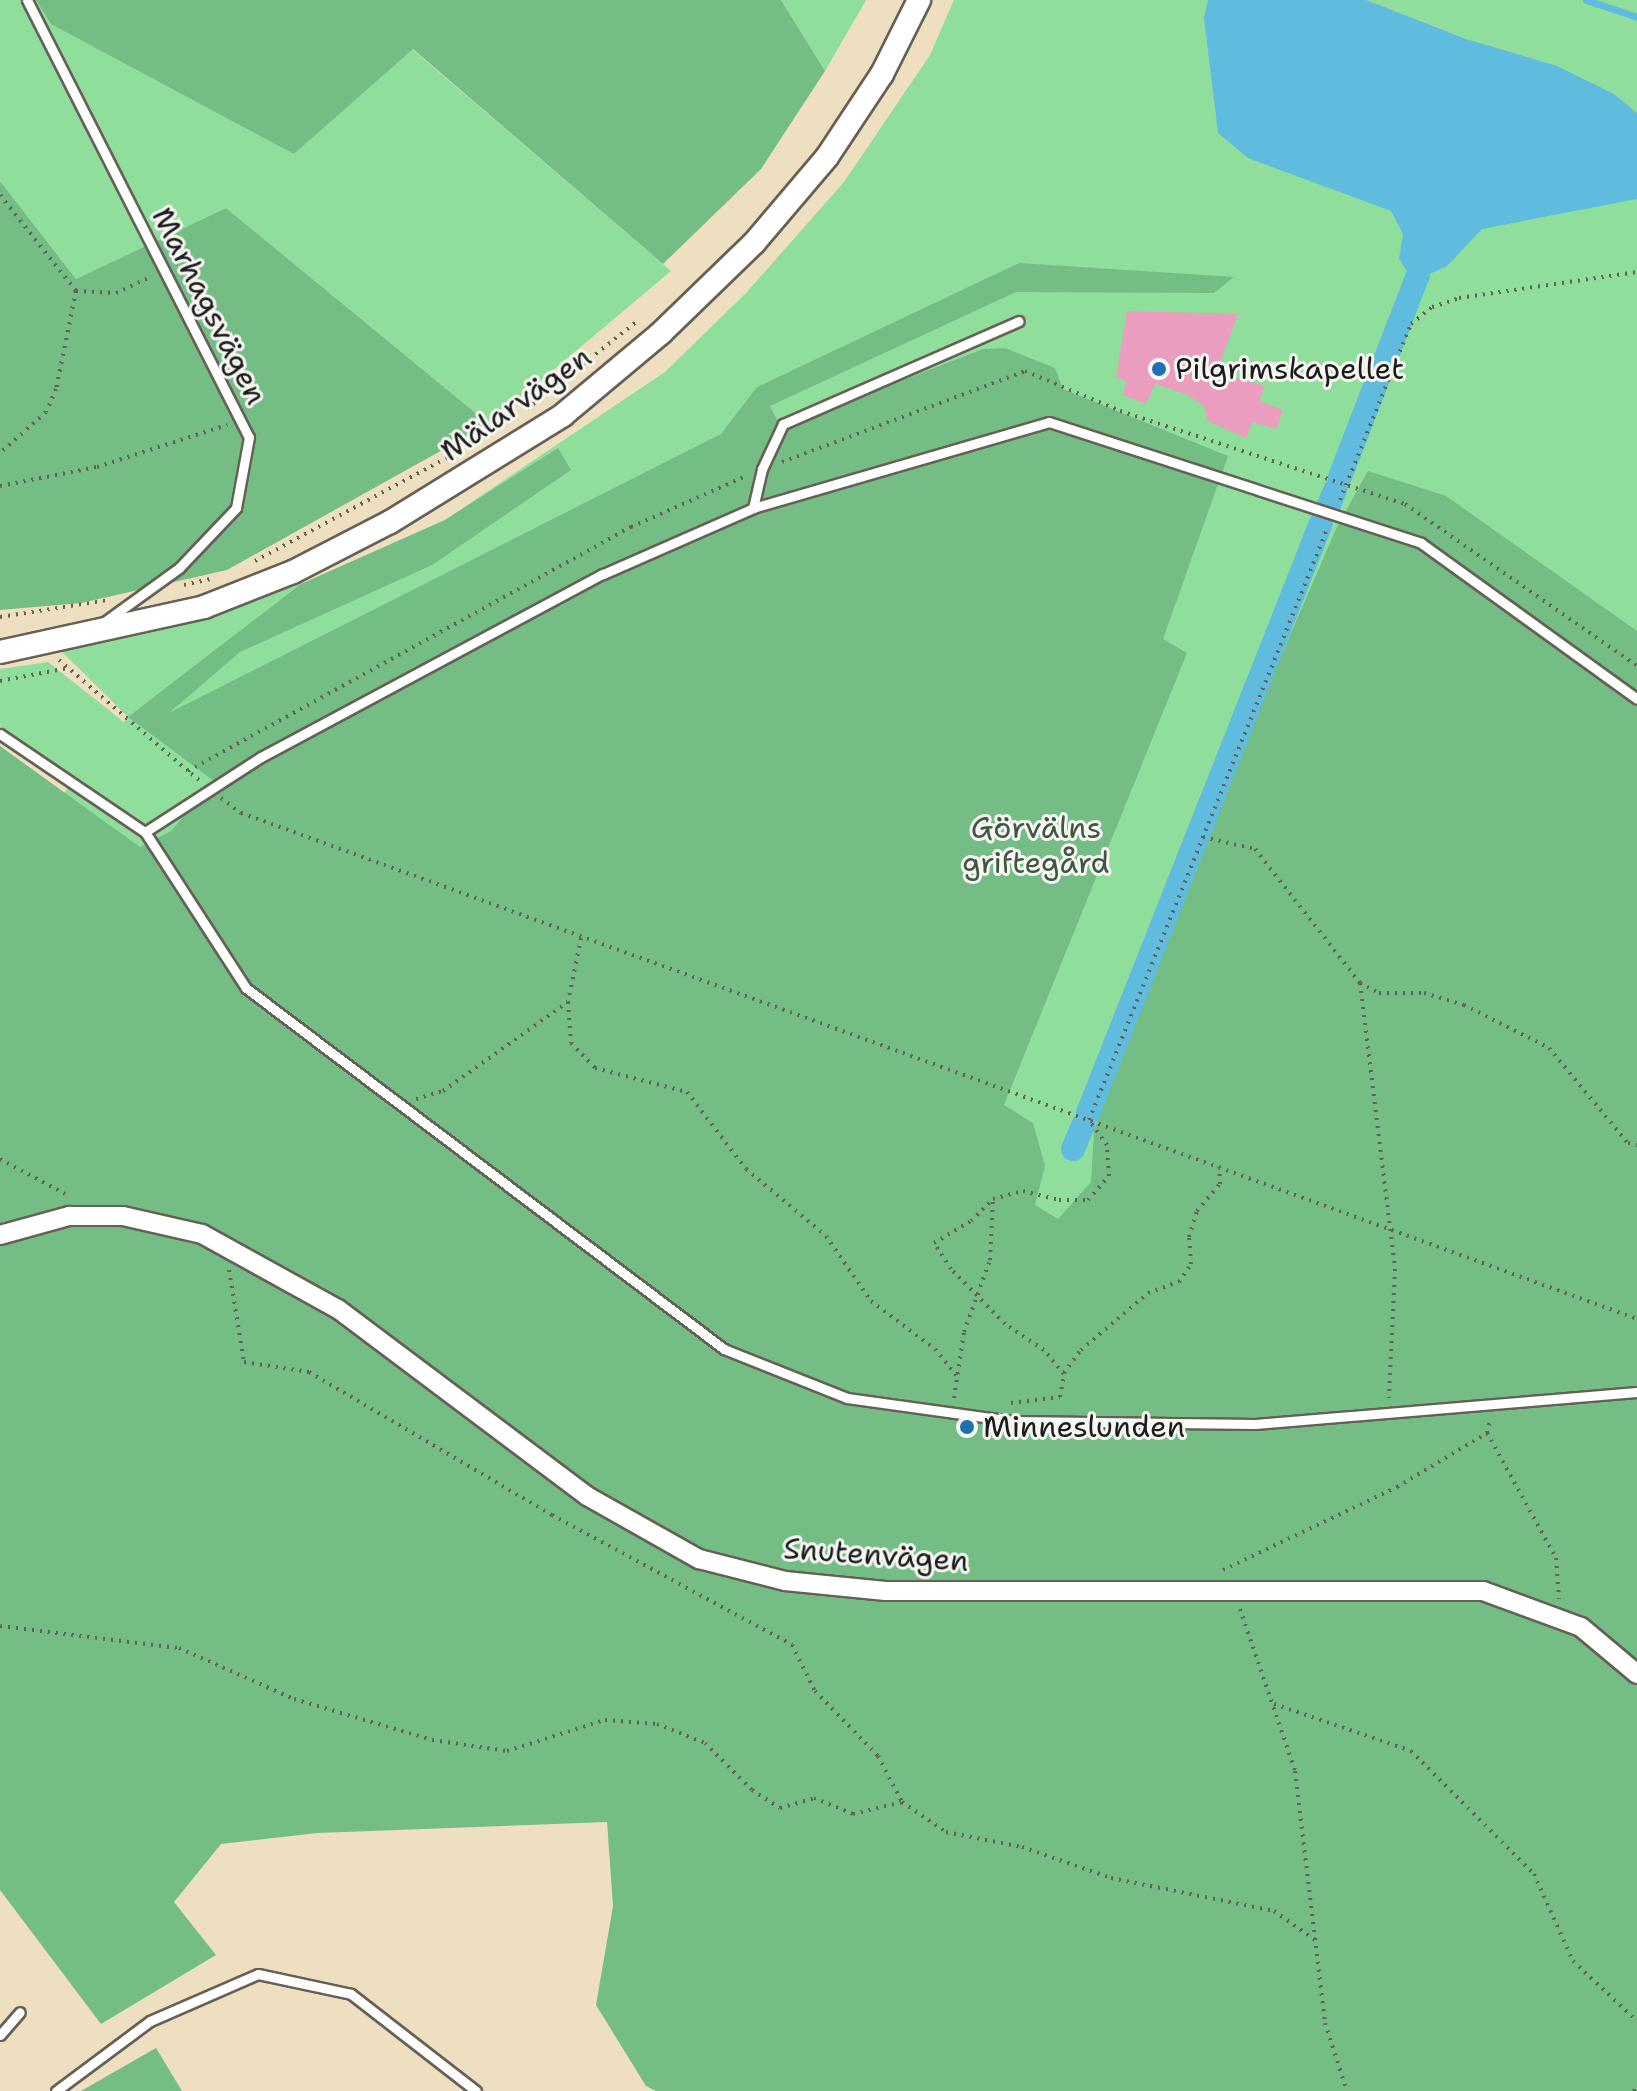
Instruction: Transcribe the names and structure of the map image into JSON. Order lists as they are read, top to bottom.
{
  "streets": {
    "street": ["Mälarvägen", "Snutenvägen"],
    "lane": ["Marhagsvägen"]
  },
  "crossings": [
    ["Marhagsvägen", "Mälarvägen"]
  ],
  "parks": ["Görvälns griftegård"],
  "places": ["Pilgrimskapellet", "Minneslunden"]
}
